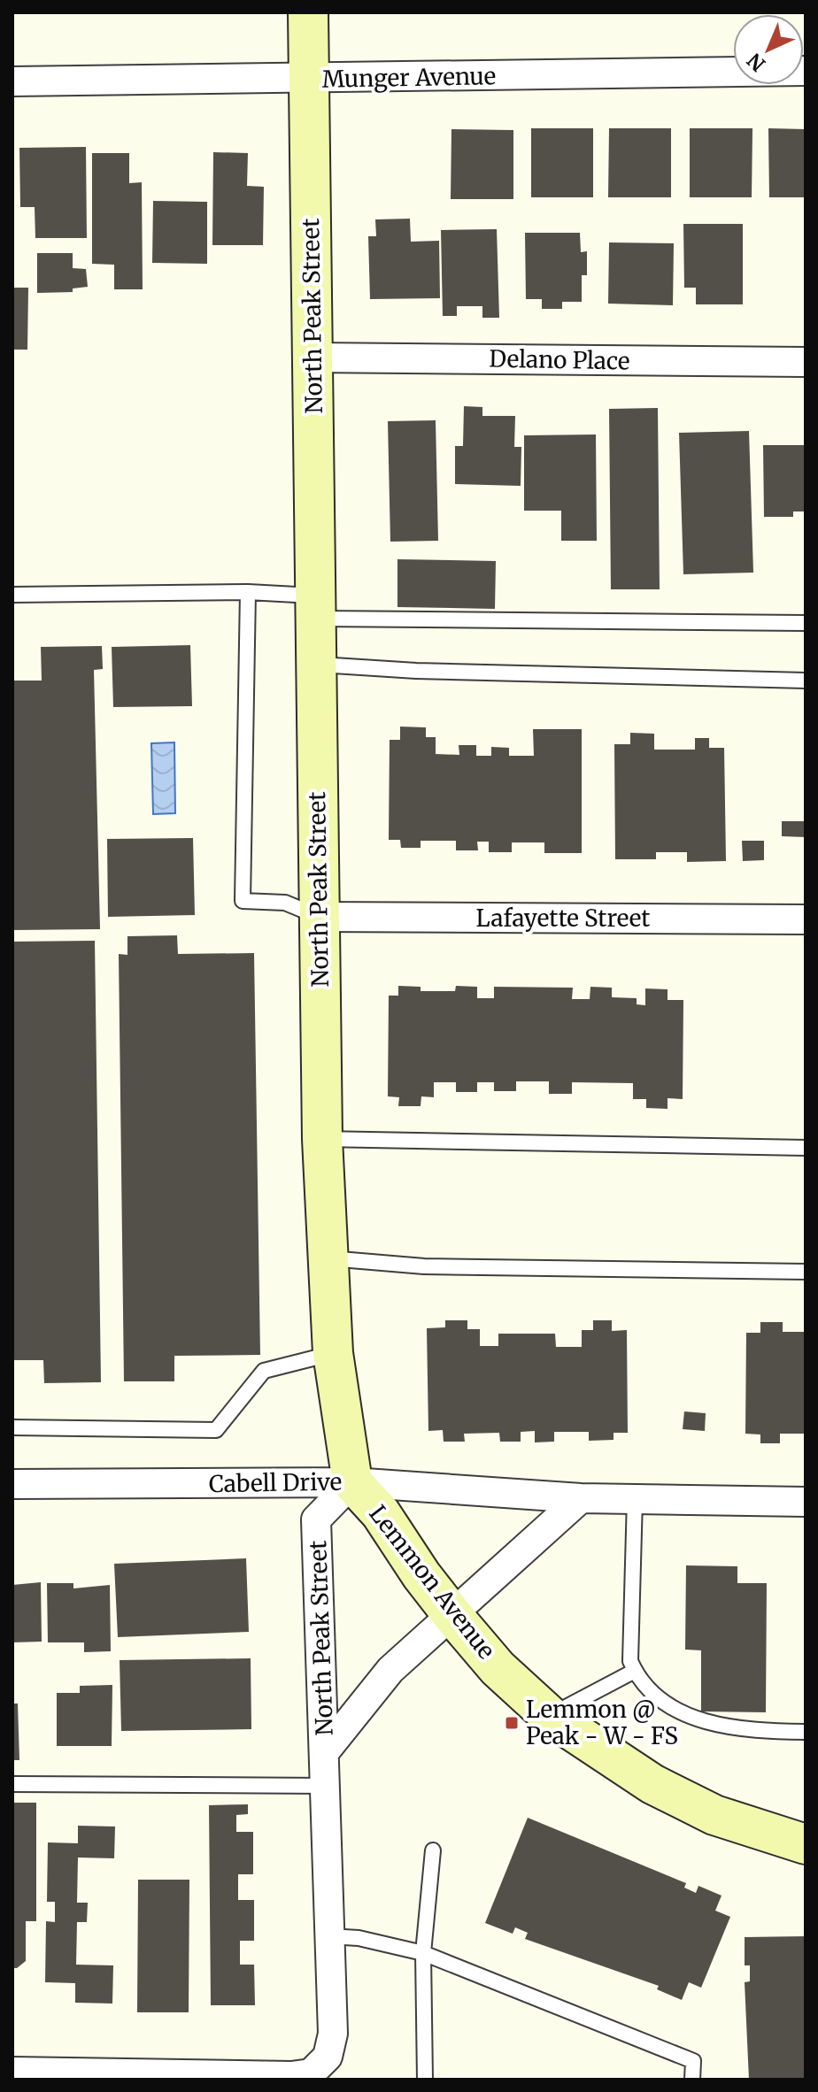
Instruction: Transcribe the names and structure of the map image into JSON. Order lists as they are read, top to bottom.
{
  "streets": {
    "main road": ["North Peak Street", "Lemmon Avenue"],
    "street": [
      "Munger Avenue",
      "Delano Place",
      "Lafayette Street",
      "Cabell Drive"
    ]
  },
  "crossings": [
    ["Munger Avenue", "North Peak Street"],
    ["North Peak Street", "Delano Place"],
    ["North Peak Street", "Lafayette Street"],
    ["North Peak Street", "Cabell Drive"],
    ["North Peak Street", "Lemmon Avenue"],
    ["Cabell Drive", "Lemmon Avenue"]
  ],
  "places": {
    "transit": ["Lemmon @ Peak - W - FS"]
  },
  "north": "bottom left"
}
